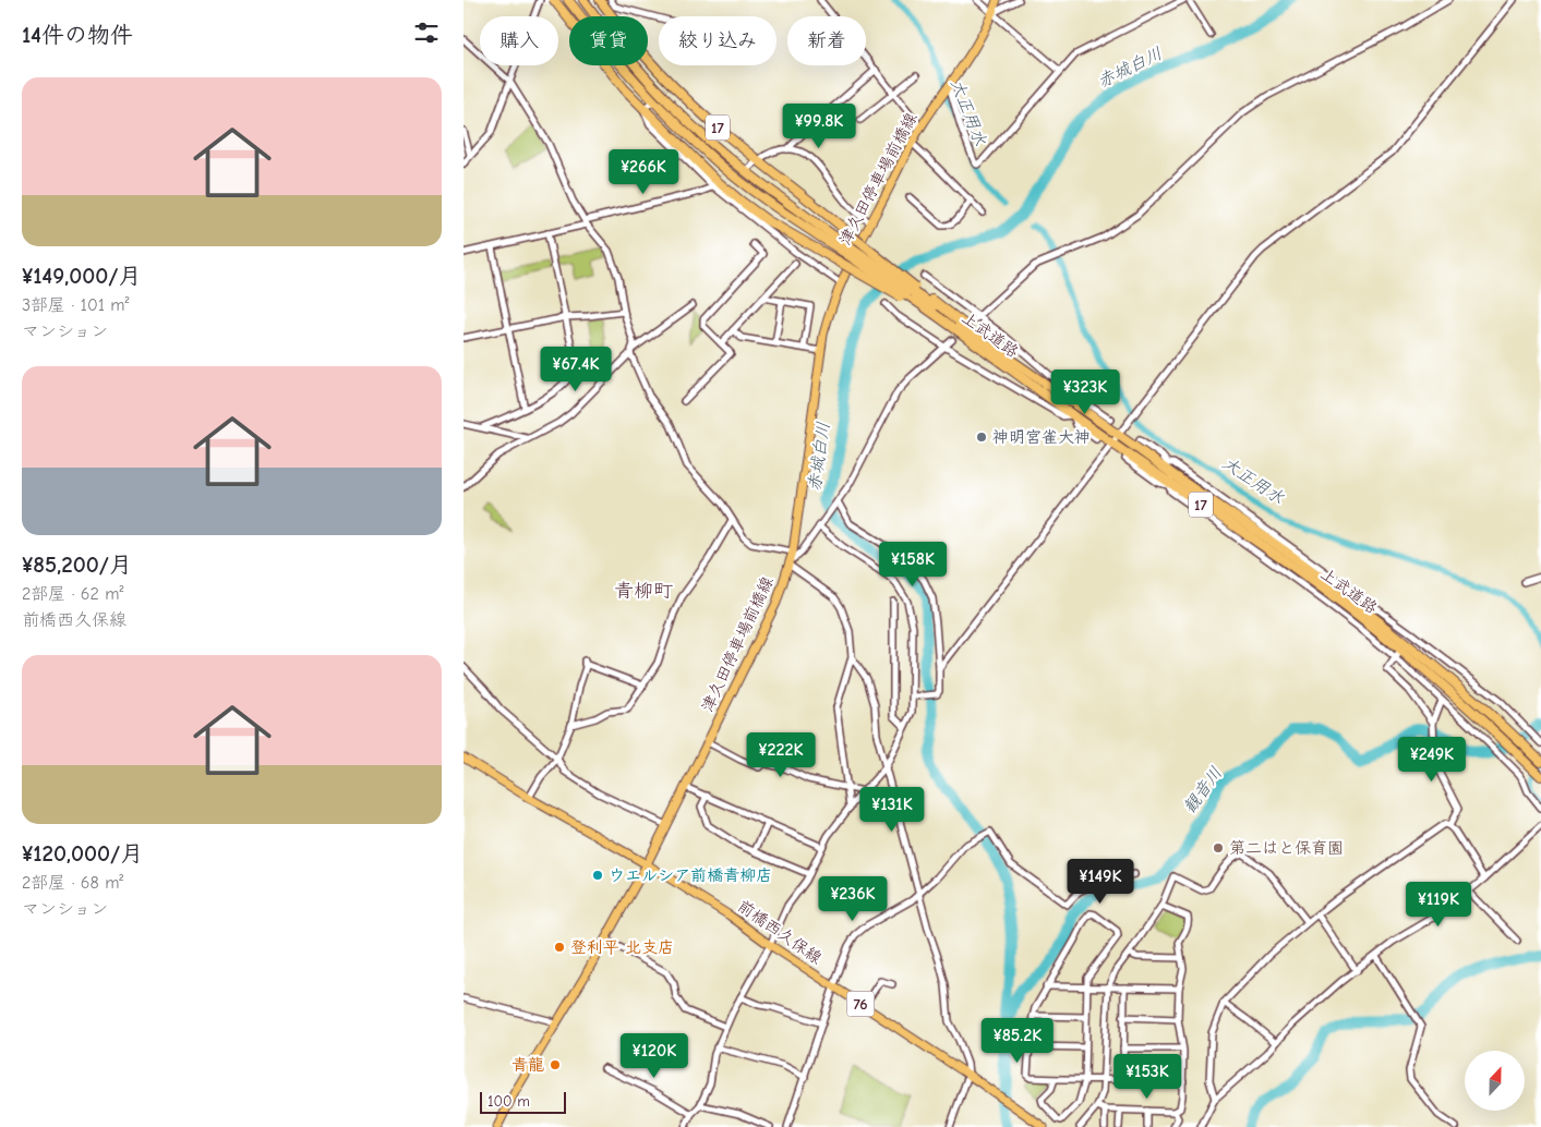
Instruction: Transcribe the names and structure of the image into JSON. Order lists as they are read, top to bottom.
{
  "streets": {
    "highway": ["17", "上武道路"],
    "main road": ["津久田停車場前橋線", "前橋西久保線", "76"]
  },
  "crossings": [
    ["17", "上武道路"],
    ["津久田停車場前橋線", "前橋西久保線"]
  ],
  "districts": ["青柳町"],
  "water": ["赤城白川", "大正用水", "観音川"],
  "places": [
    "神明宮雀大神",
    "第二はと保育園",
    "ウエルシア前橋青柳店",
    "登利平 北支店",
    "青龍"
  ],
  "scale_bar": "100 m",
  "north": "top",
  "page": {
    "heading": "14件の物件",
    "chip": [
      "購入",
      "賃貸",
      "絞り込み",
      "新着"
    ],
    "list": [
      {
        "name": "¥149,000/月",
        "note": "3部屋 · 101 m² · マンション"
      },
      {
        "name": "¥85,200/月",
        "note": "2部屋 · 62 m² · 前橋西久保線"
      },
      {
        "name": "¥120,000/月",
        "note": "2部屋 · 68 m² · マンション"
      }
    ],
    "price": [
      "¥99.8K",
      "¥266K",
      "¥67.4K",
      "¥323K",
      "¥158K",
      "¥222K",
      "¥249K",
      "¥131K",
      "¥149K",
      "¥236K",
      "¥119K",
      "¥85.2K",
      "¥120K",
      "¥153K"
    ],
    "scale": "100 m"
  }
}
